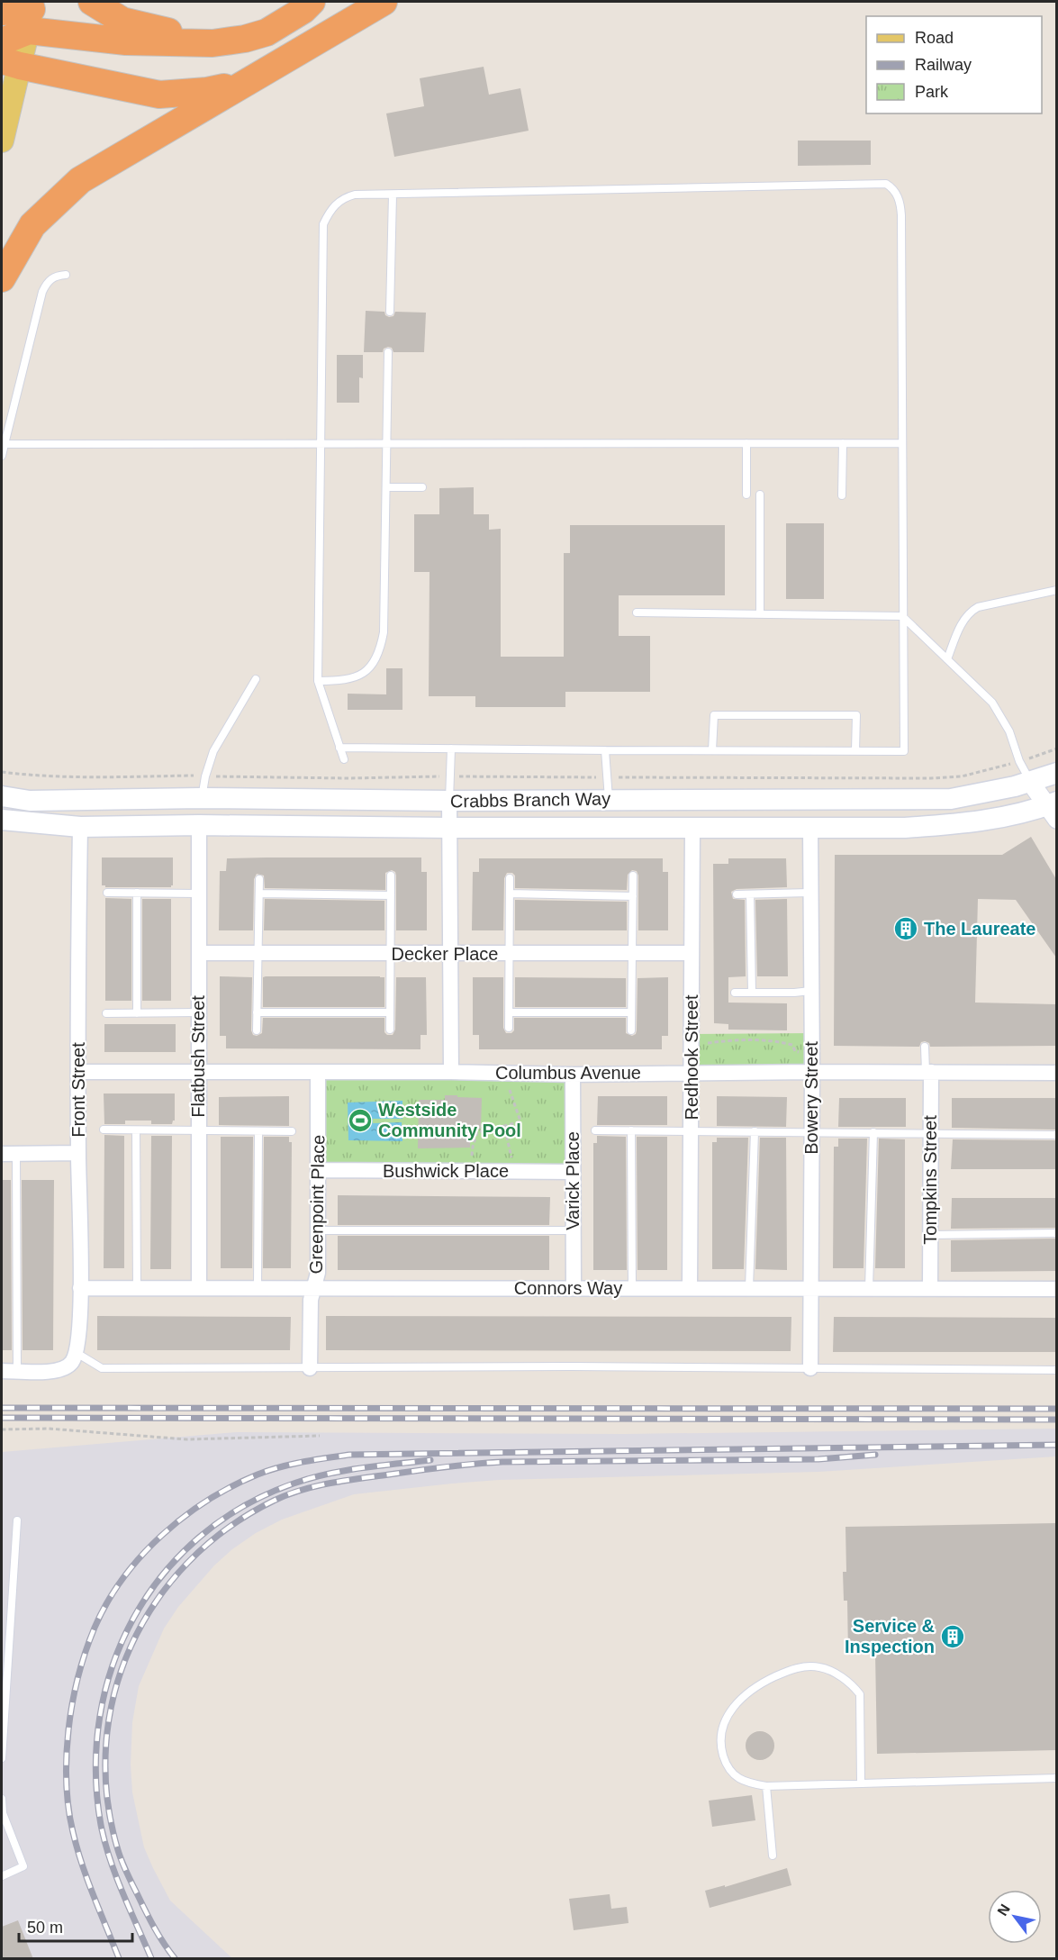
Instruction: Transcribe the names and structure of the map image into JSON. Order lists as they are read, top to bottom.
{
  "streets": {
    "main road": ["Crabbs Branch Way"],
    "street": [
      "Decker Place",
      "Flatbush Street",
      "Redhook Street",
      "Columbus Avenue",
      "Front Street",
      "Bowery Street",
      "Bushwick Place",
      "Tompkins Street",
      "Varick Place",
      "Greenpoint Place",
      "Connors Way"
    ]
  },
  "crossings": [
    ["Crabbs Branch Way", "Flatbush Street"],
    ["Crabbs Branch Way", "Redhook Street"],
    ["Crabbs Branch Way", "Front Street"],
    ["Crabbs Branch Way", "Bowery Street"],
    ["Decker Place", "Flatbush Street"],
    ["Decker Place", "Redhook Street"],
    ["Flatbush Street", "Columbus Avenue"],
    ["Flatbush Street", "Connors Way"],
    ["Redhook Street", "Columbus Avenue"],
    ["Redhook Street", "Connors Way"],
    ["Columbus Avenue", "Front Street"],
    ["Columbus Avenue", "Bowery Street"],
    ["Columbus Avenue", "Tompkins Street"],
    ["Columbus Avenue", "Varick Place"],
    ["Columbus Avenue", "Greenpoint Place"],
    ["Front Street", "Connors Way"],
    ["Bowery Street", "Connors Way"],
    ["Bushwick Place", "Varick Place"],
    ["Bushwick Place", "Greenpoint Place"],
    ["Tompkins Street", "Connors Way"],
    ["Varick Place", "Connors Way"],
    ["Greenpoint Place", "Connors Way"]
  ],
  "places": {
    "building": ["The Laureate", "Service & Inspection"],
    "sports": ["Westside Community Pool"]
  },
  "legend": ["Road", "Railway", "Park"],
  "scale_bar": "50 m",
  "north": "top left"
}
